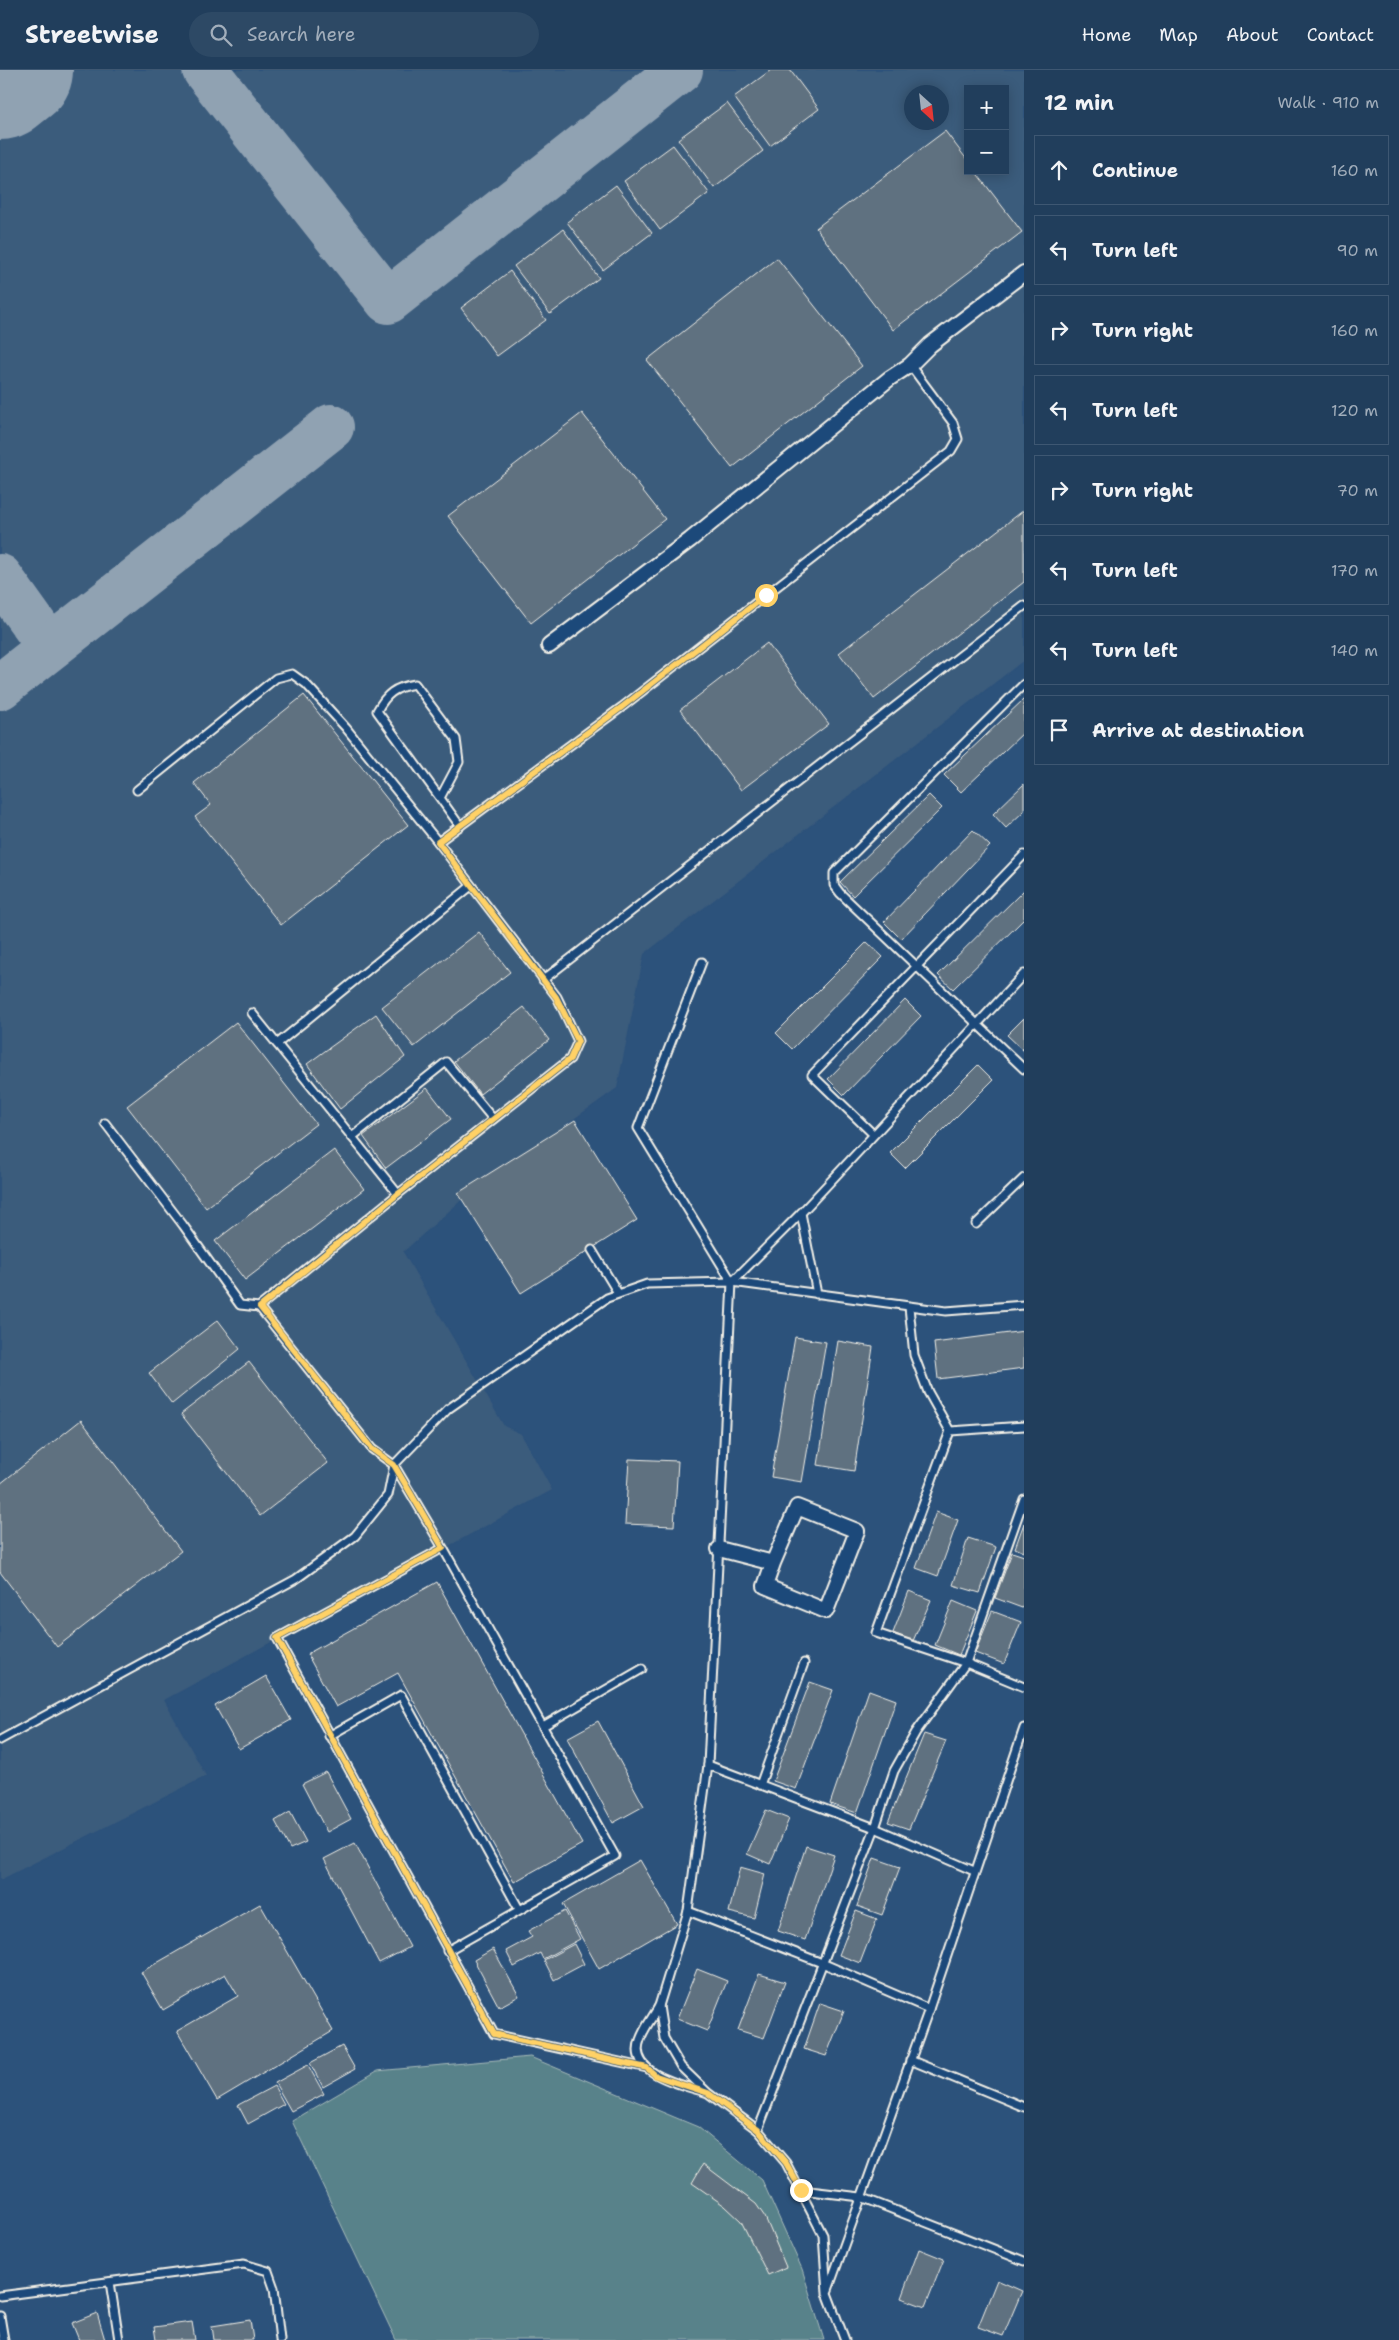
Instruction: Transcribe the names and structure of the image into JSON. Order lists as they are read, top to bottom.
{
  "north": "bottom right",
  "page": {
    "header": "Streetwise",
    "search": "Search here",
    "nav": [
      "Home",
      "Map",
      "About",
      "Contact"
    ],
    "heading": ["12 min", "Walk · 910 m"],
    "map_buttons": ["+", "−"],
    "list": [
      ["Continue", "160 m"],
      ["Turn left", "90 m"],
      ["Turn right", "160 m"],
      ["Turn left", "120 m"],
      ["Turn right", "70 m"],
      ["Turn left", "170 m"],
      ["Turn left", "140 m"],
      "Arrive at destination"
    ]
  }
}
